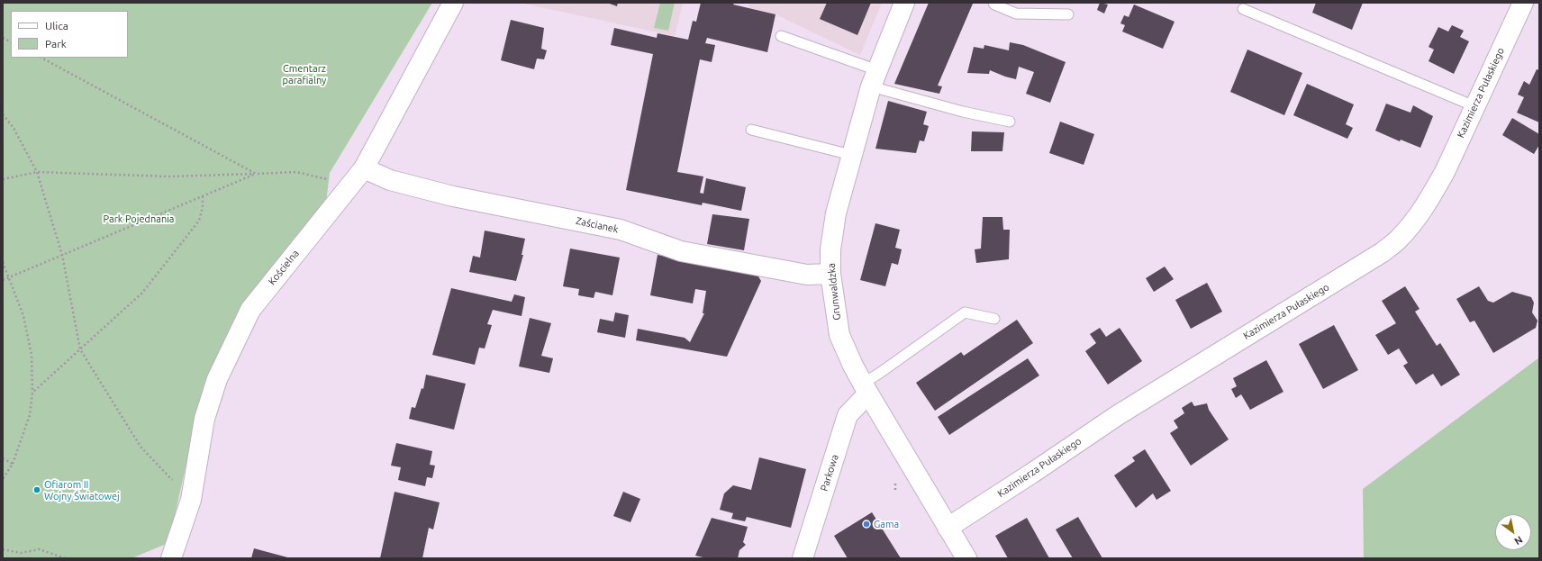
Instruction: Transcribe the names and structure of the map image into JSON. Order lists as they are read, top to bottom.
{
  "streets": {
    "street": [
      "Kazimierza Pułaskiego",
      "Zaścianek",
      "Kościelna",
      "Grunwaldzka",
      "Parkowa"
    ]
  },
  "crossings": [
    ["Kazimierza Pułaskiego", "Grunwaldzka"],
    ["Zaścianek", "Kościelna"],
    ["Zaścianek", "Grunwaldzka"],
    ["Grunwaldzka", "Parkowa"]
  ],
  "parks": ["Cmentarz parafialny", "Park Pojednania"],
  "places": ["Ofiarom II Wojny Światowej", "Gama"],
  "legend": ["Ulica", "Park"],
  "north": "bottom right"
}
